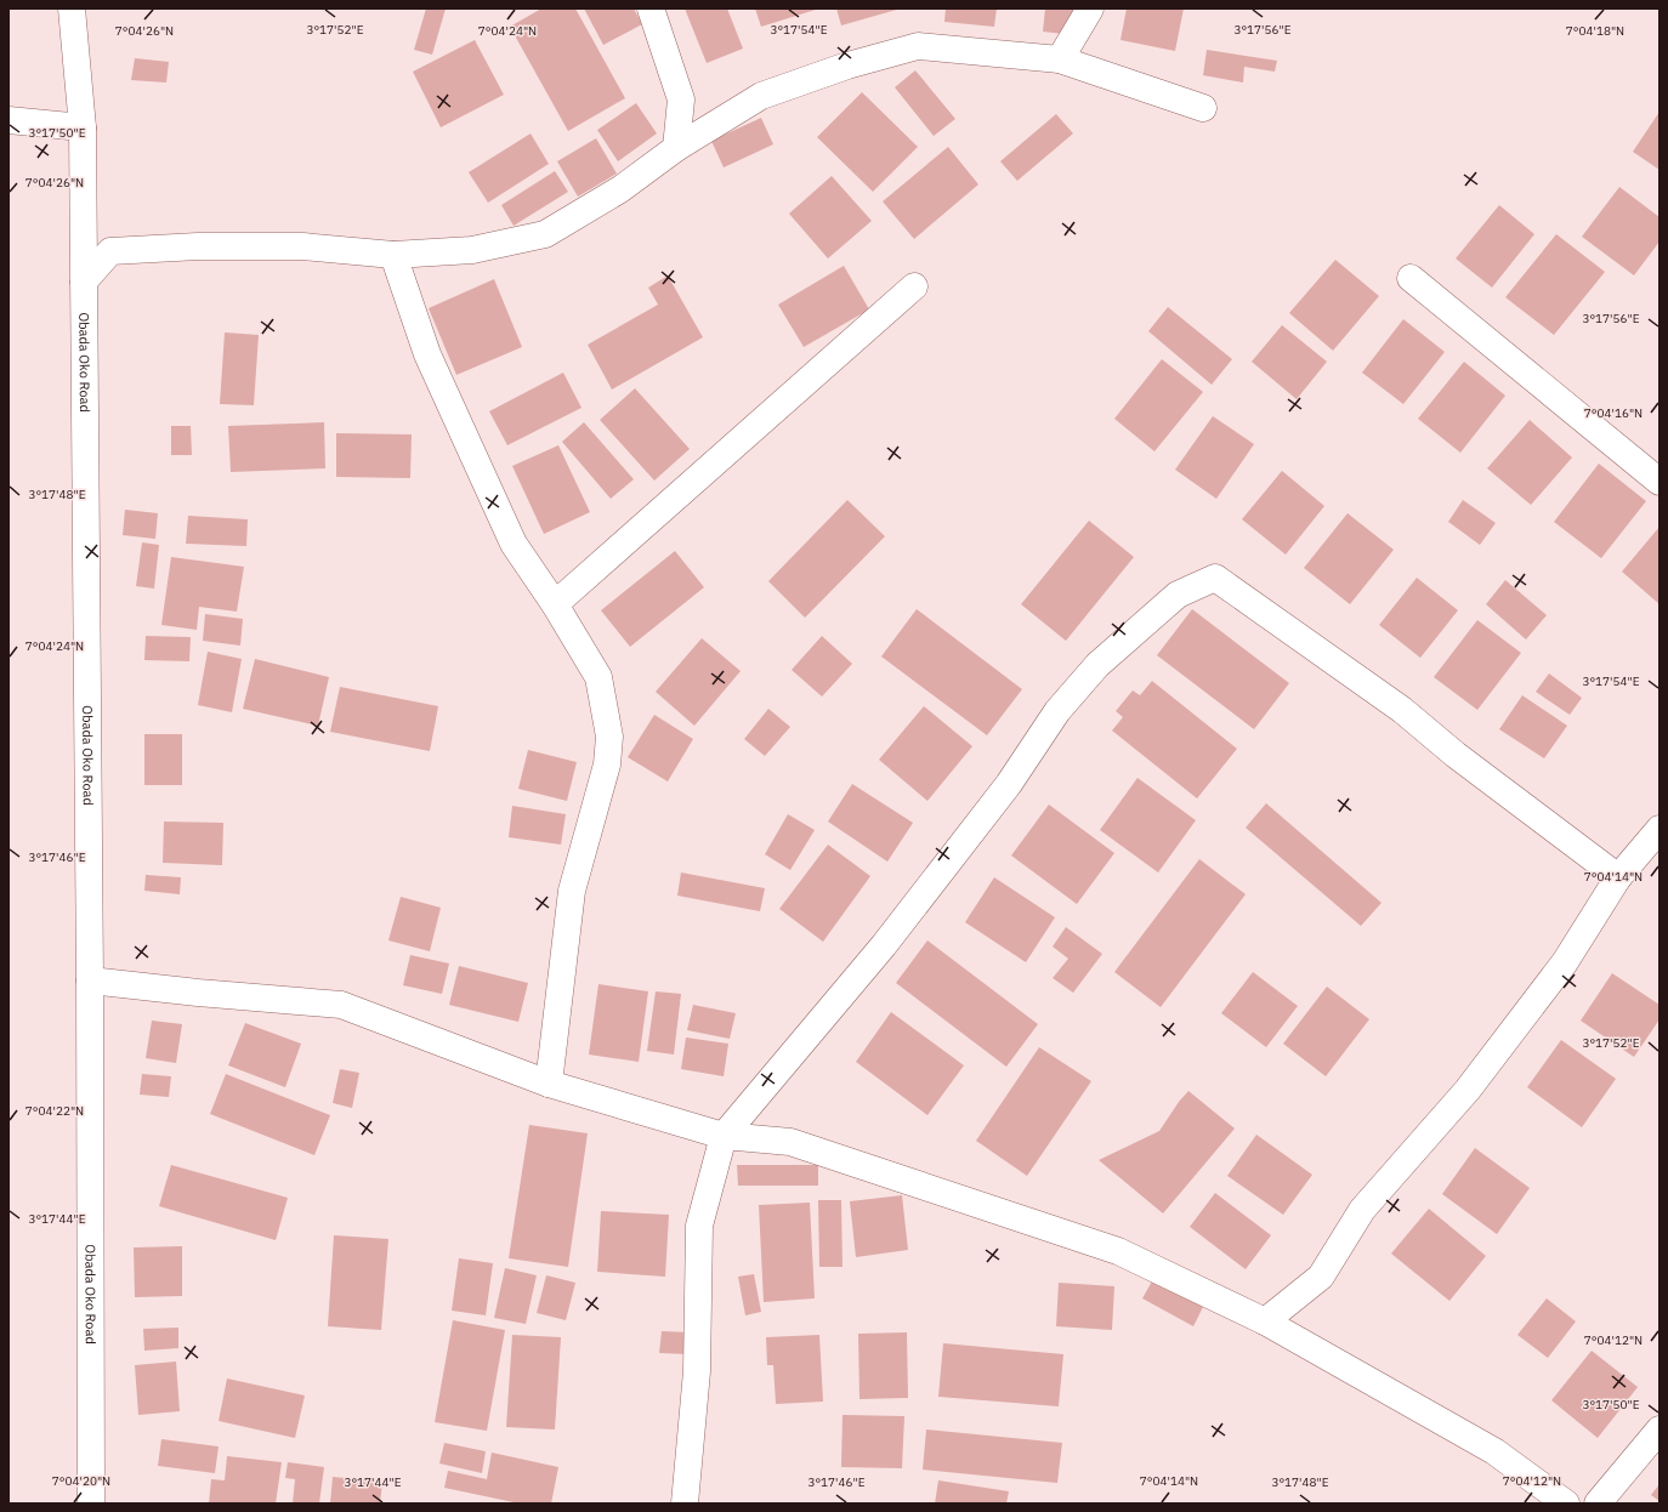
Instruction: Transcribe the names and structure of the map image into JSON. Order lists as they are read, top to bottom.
{
  "streets": {
    "street": ["Obada Oko Road"]
  },
  "coordinates": [
    "3°17'52\"E",
    "3°17'54\"E",
    "3°17'56\"E",
    "7°04'26\"N",
    "7°04'24\"N",
    "7°04'18\"N",
    "3°17'50\"E",
    "7°04'16\"N",
    "3°17'48\"E",
    "3°17'46\"E",
    "7°04'14\"N",
    "7°04'22\"N",
    "3°17'44\"E",
    "7°04'12\"N",
    "7°04'20\"N"
  ]
}
